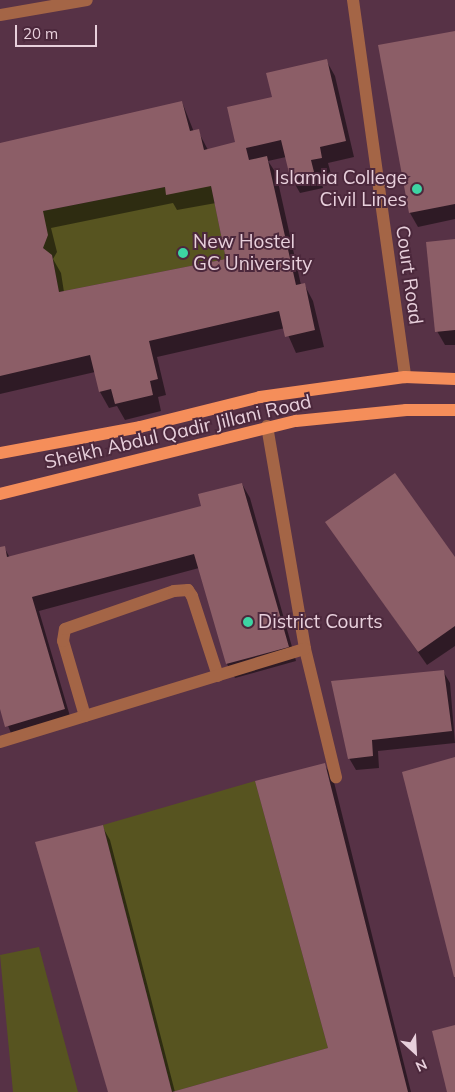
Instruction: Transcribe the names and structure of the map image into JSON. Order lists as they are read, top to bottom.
{
  "streets": {
    "main road": ["Sheikh Abdul Qadir Jillani Road"],
    "street": ["Court Road"]
  },
  "crossings": [
    ["Court Road", "Sheikh Abdul Qadir Jillani Road"]
  ],
  "places": ["Islamia College Civil Lines", "New Hostel GC University", "District Courts"],
  "scale_bar": "20 m",
  "north": "bottom right"
}
